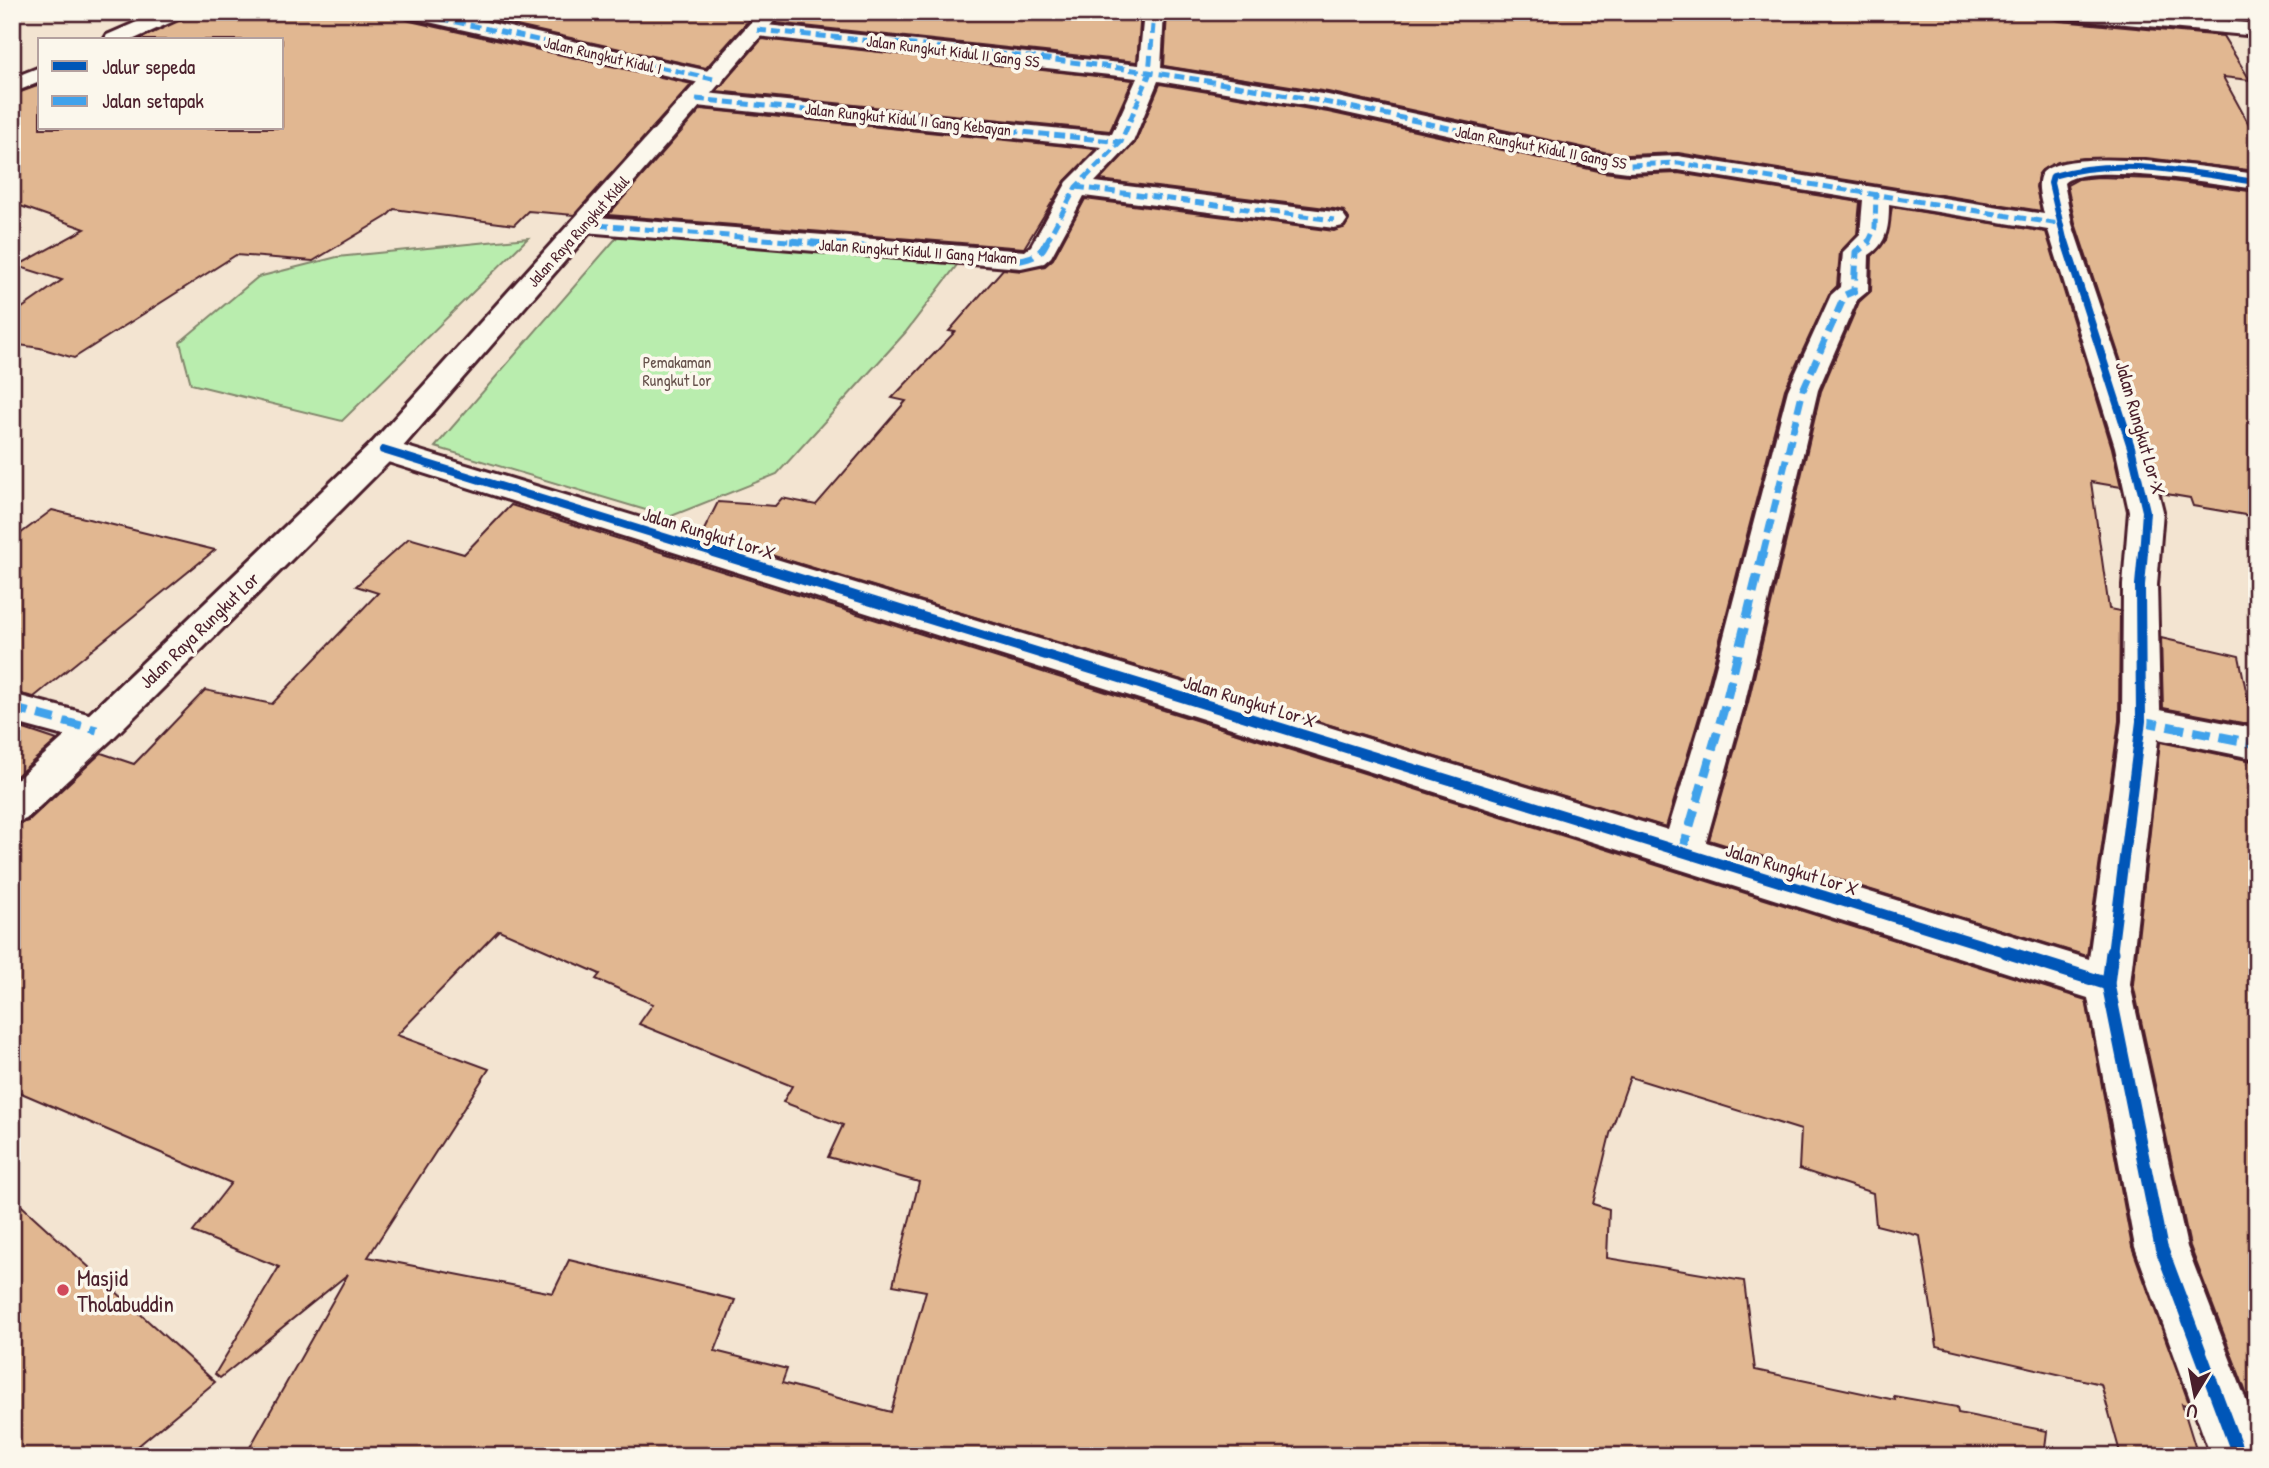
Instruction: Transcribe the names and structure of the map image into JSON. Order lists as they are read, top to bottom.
{
  "streets": {
    "street": [
      "Jalan Rungkut Kidul II Gang SS",
      "Jalan Rungkut Kidul I",
      "Jalan Rungkut Kidul II Gang Kebayan",
      "Jalan Raya Rungkut Kidul",
      "Jalan Rungkut Kidul II Gang Makam",
      "Jalan Rungkut Lor X",
      "Jalan Raya Rungkut Lor"
    ]
  },
  "crossings": [
    ["Jalan Rungkut Kidul II Gang SS", "Jalan Raya Rungkut Kidul"],
    ["Jalan Rungkut Kidul II Gang SS", "Jalan Rungkut Kidul II Gang Makam"],
    ["Jalan Rungkut Kidul II Gang SS", "Jalan Rungkut Lor X"],
    ["Jalan Rungkut Kidul I", "Jalan Rungkut Kidul II Gang Kebayan"],
    ["Jalan Rungkut Kidul I", "Jalan Raya Rungkut Kidul"],
    ["Jalan Rungkut Kidul II Gang Kebayan", "Jalan Raya Rungkut Kidul"],
    ["Jalan Rungkut Kidul II Gang Kebayan", "Jalan Rungkut Kidul II Gang Makam"],
    ["Jalan Raya Rungkut Kidul", "Jalan Rungkut Kidul II Gang Makam"],
    ["Jalan Raya Rungkut Kidul", "Jalan Rungkut Lor X"],
    ["Jalan Raya Rungkut Kidul", "Jalan Raya Rungkut Lor"],
    ["Jalan Rungkut Lor X", "Jalan Raya Rungkut Lor"]
  ],
  "parks": ["Pemakaman Rungkut Lor"],
  "places": ["Masjid Tholabuddin"],
  "legend": ["Jalur sepeda", "Jalan setapak"],
  "north": "bottom"
}
